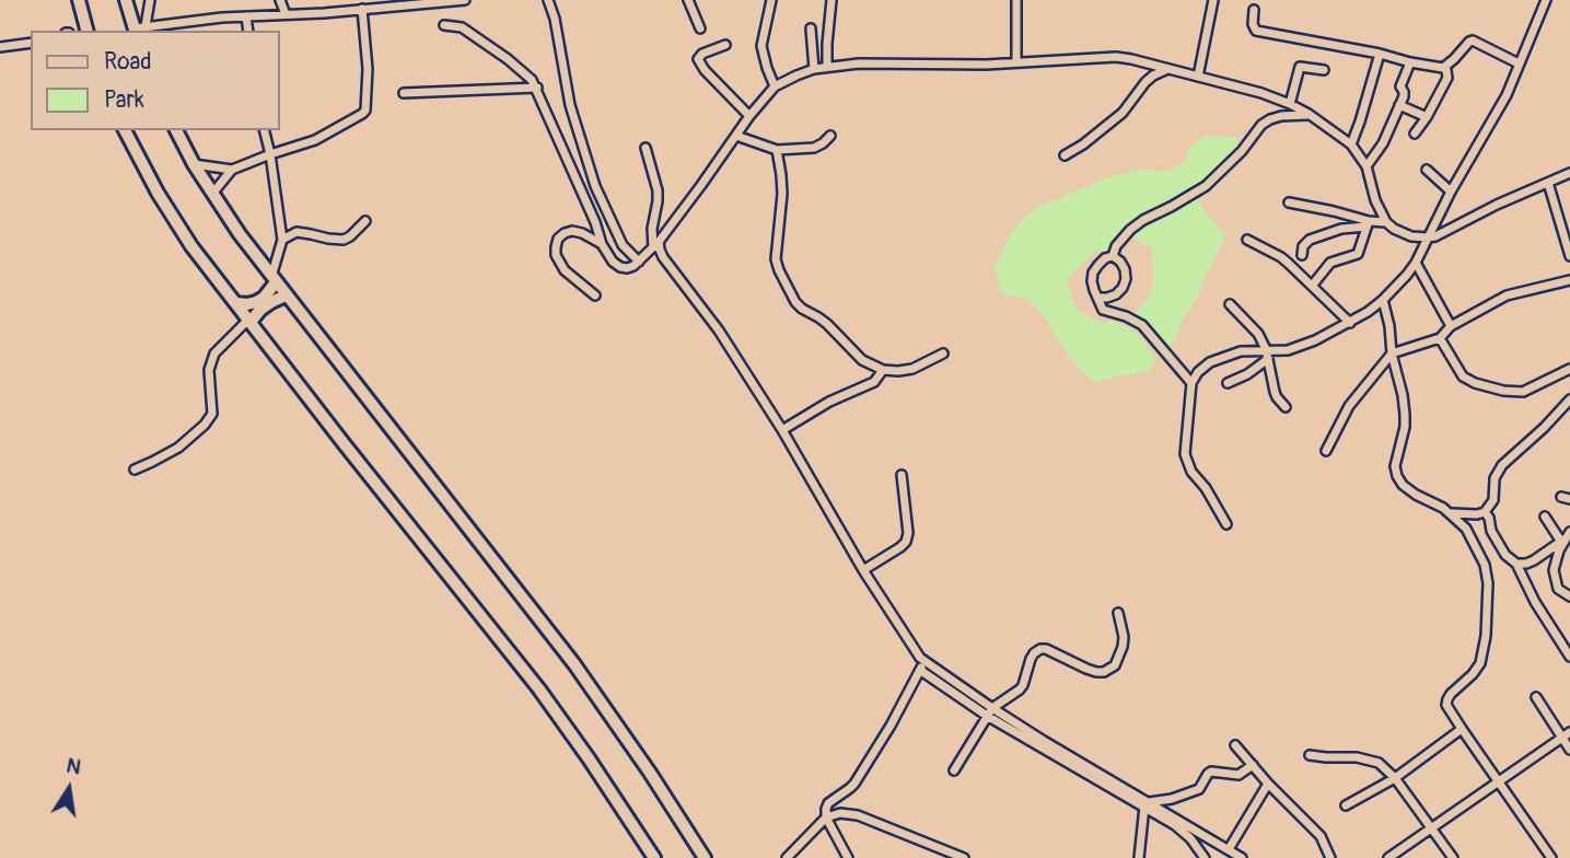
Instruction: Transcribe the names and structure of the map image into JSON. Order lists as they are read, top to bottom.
{
  "legend": ["Road", "Park"],
  "north": "top"
}
